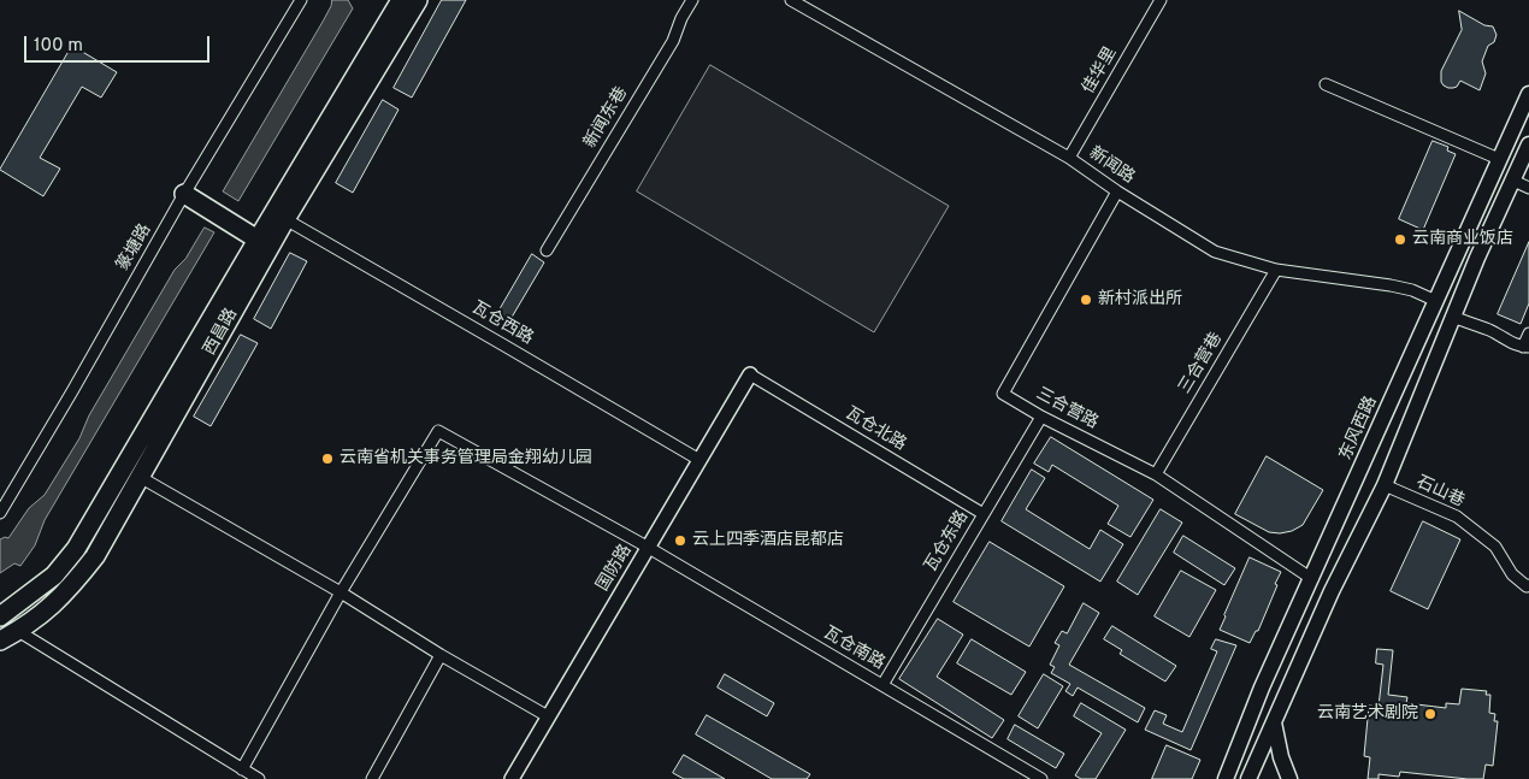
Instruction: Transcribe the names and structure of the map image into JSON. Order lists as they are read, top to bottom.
{
  "streets": {
    "main road": ["西昌路", "东风西路"],
    "street": [
      "佳华里",
      "新闻东巷",
      "新闻路",
      "篆塘路",
      "瓦仓西路",
      "三合营巷",
      "三合营路",
      "瓦仓北路",
      "石山巷",
      "瓦仓东路",
      "国防路",
      "瓦仓南路"
    ]
  },
  "crossings": [
    ["佳华里", "新闻路"],
    ["新闻路", "三合营巷"],
    ["新闻路", "三合营路"],
    ["新闻路", "东风西路"],
    ["瓦仓西路", "西昌路"],
    ["瓦仓西路", "国防路"],
    ["三合营巷", "三合营路"],
    ["三合营路", "东风西路"],
    ["三合营路", "瓦仓东路"],
    ["瓦仓北路", "瓦仓东路"],
    ["瓦仓北路", "国防路"],
    ["瓦仓东路", "瓦仓南路"],
    ["国防路", "瓦仓南路"]
  ],
  "places": [
    "云南商业饭店",
    "新村派出所",
    "云南省机关事务管理局金翔幼儿园",
    "云上四季酒店昆都店",
    "云南艺术剧院"
  ],
  "scale_bar": "100 m"
}
